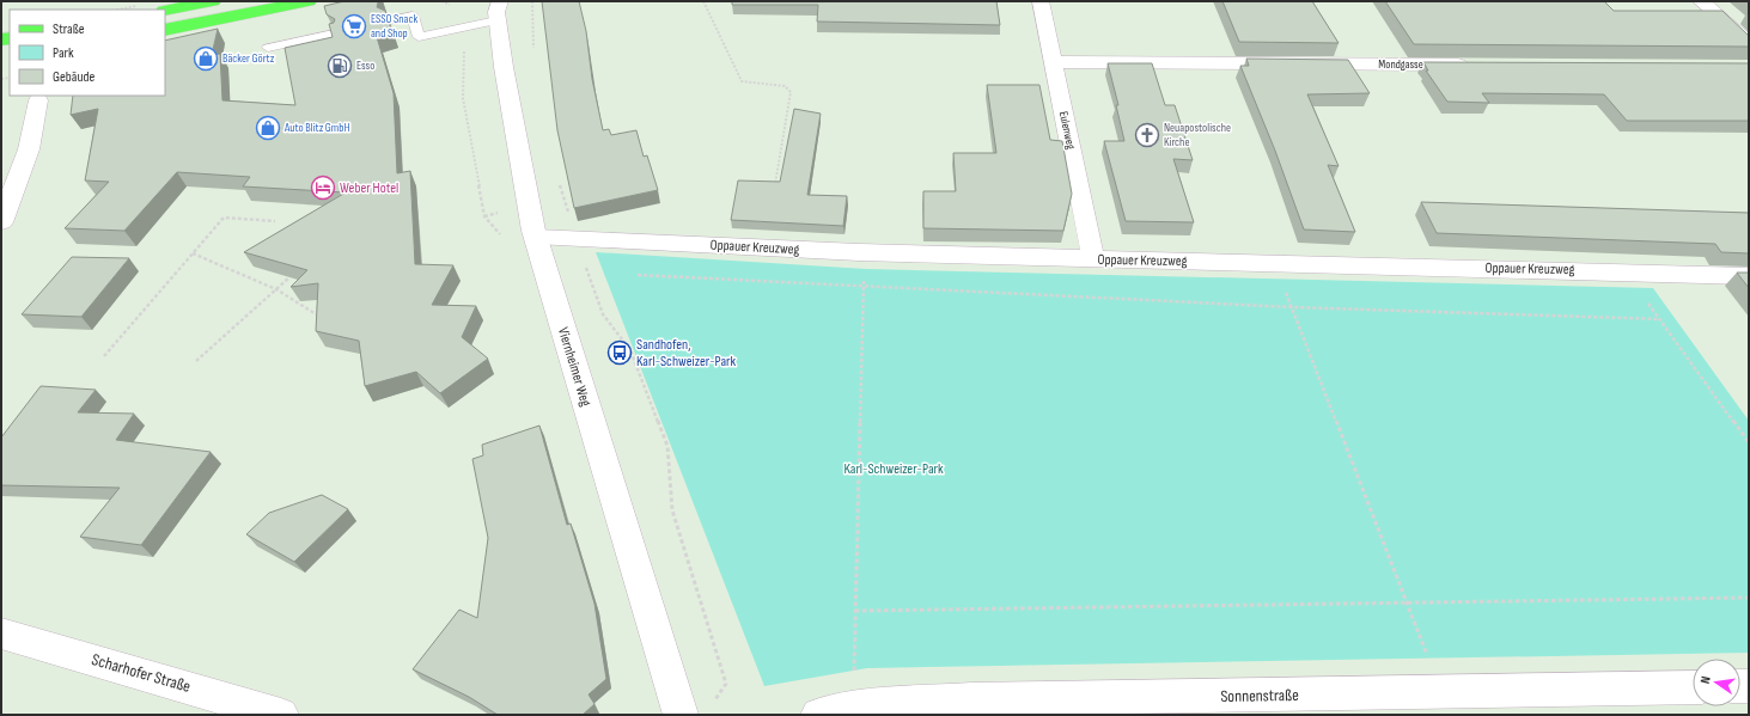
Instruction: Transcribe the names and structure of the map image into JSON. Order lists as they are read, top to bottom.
{
  "streets": {
    "street": [
      "Mondgasse",
      "Eulenweg",
      "Oppauer Kreuzweg",
      "Viernheimer Weg",
      "Scharhofer Straße",
      "Sonnenstraße"
    ]
  },
  "crossings": [
    ["Mondgasse", "Eulenweg"],
    ["Eulenweg", "Oppauer Kreuzweg"],
    ["Oppauer Kreuzweg", "Viernheimer Weg"]
  ],
  "parks": ["Karl-Schweizer-Park"],
  "places": {
    "supermarket": ["ESSO Snack and Shop"],
    "shop": ["Bäcker Görtz", "Auto Blitz GmbH"],
    "fuel station": ["Esso"],
    "church": ["Neuapostolische Kirche"],
    "hotel": ["Weber Hotel"],
    "bus stop": ["Sandhofen, Karl-Schweizer-Park"]
  },
  "legend": ["Straße", "Park", "Gebäude"],
  "north": "left"
}
